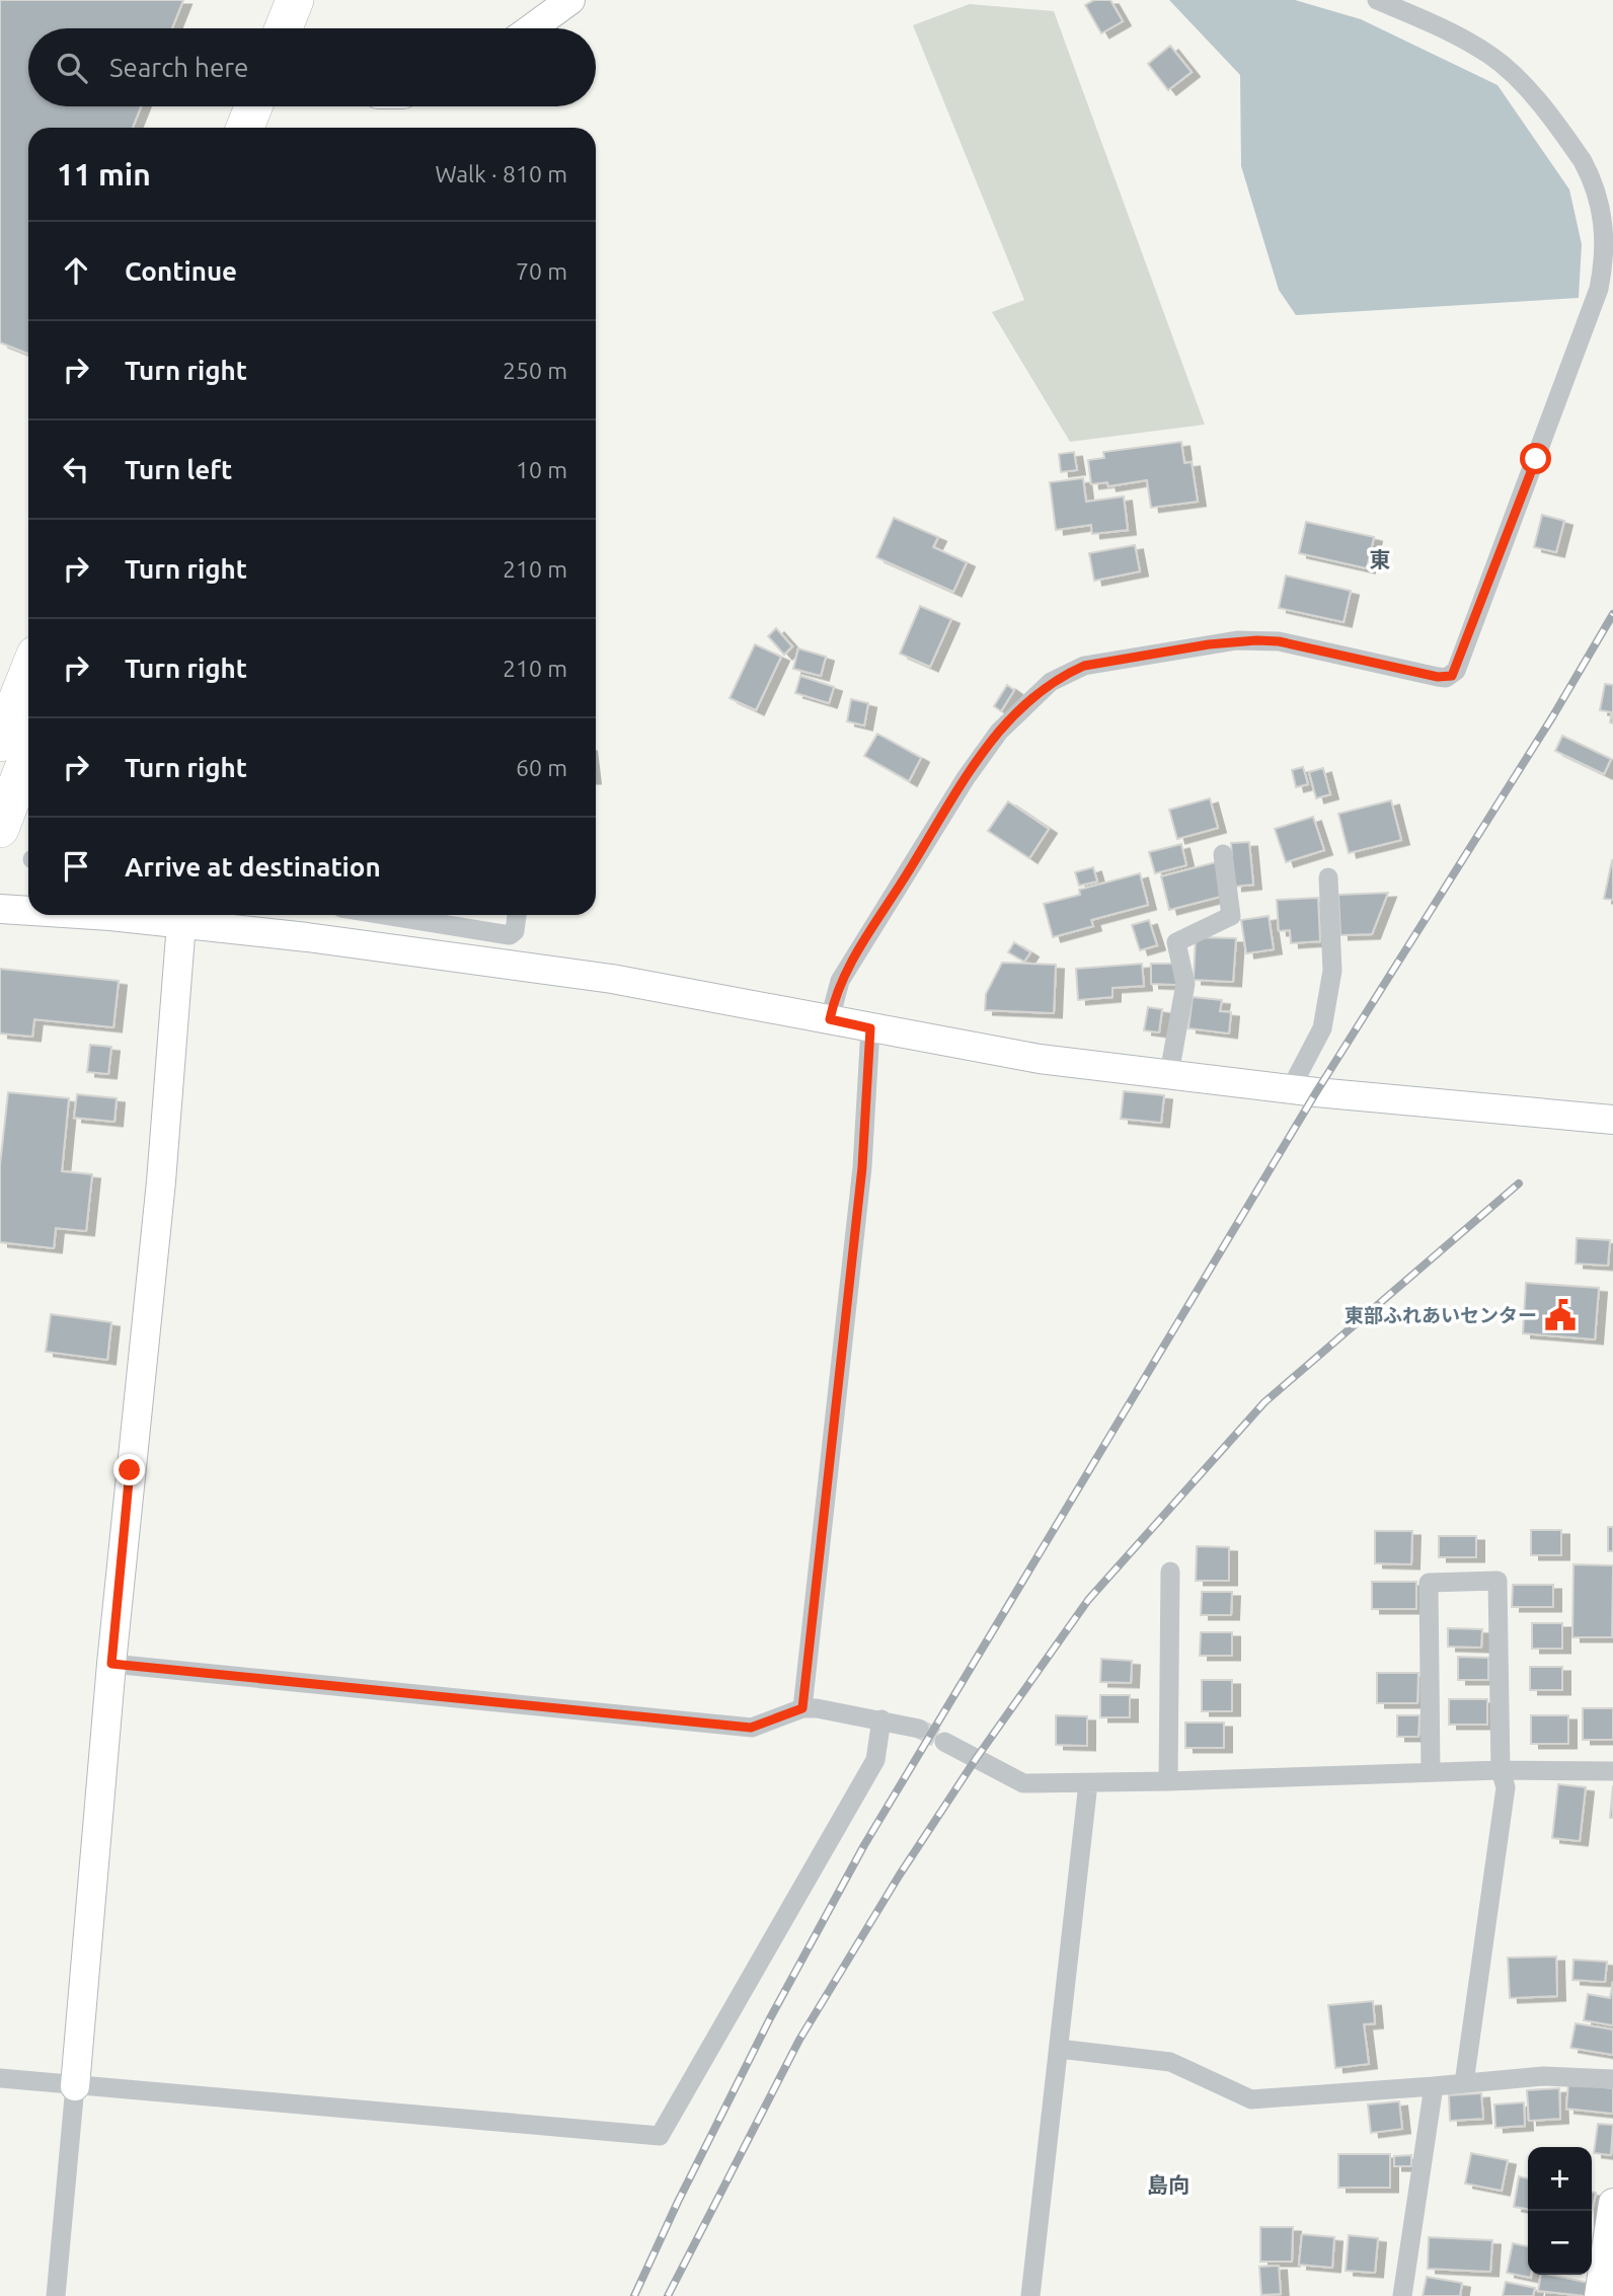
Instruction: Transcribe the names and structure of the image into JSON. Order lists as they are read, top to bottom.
{
  "districts": ["東", "島向"],
  "places": {
    "public building": ["東部ふれあいセンター"]
  },
  "page": {
    "search": "Search here",
    "heading": ["11 min", "Walk · 810 m"],
    "list": [
      ["Continue", "70 m"],
      ["Turn right", "250 m"],
      ["Turn left", "10 m"],
      ["Turn right", "210 m"],
      ["Turn right", "210 m"],
      ["Turn right", "60 m"],
      "Arrive at destination"
    ],
    "map_buttons": ["+", "−"]
  }
}
